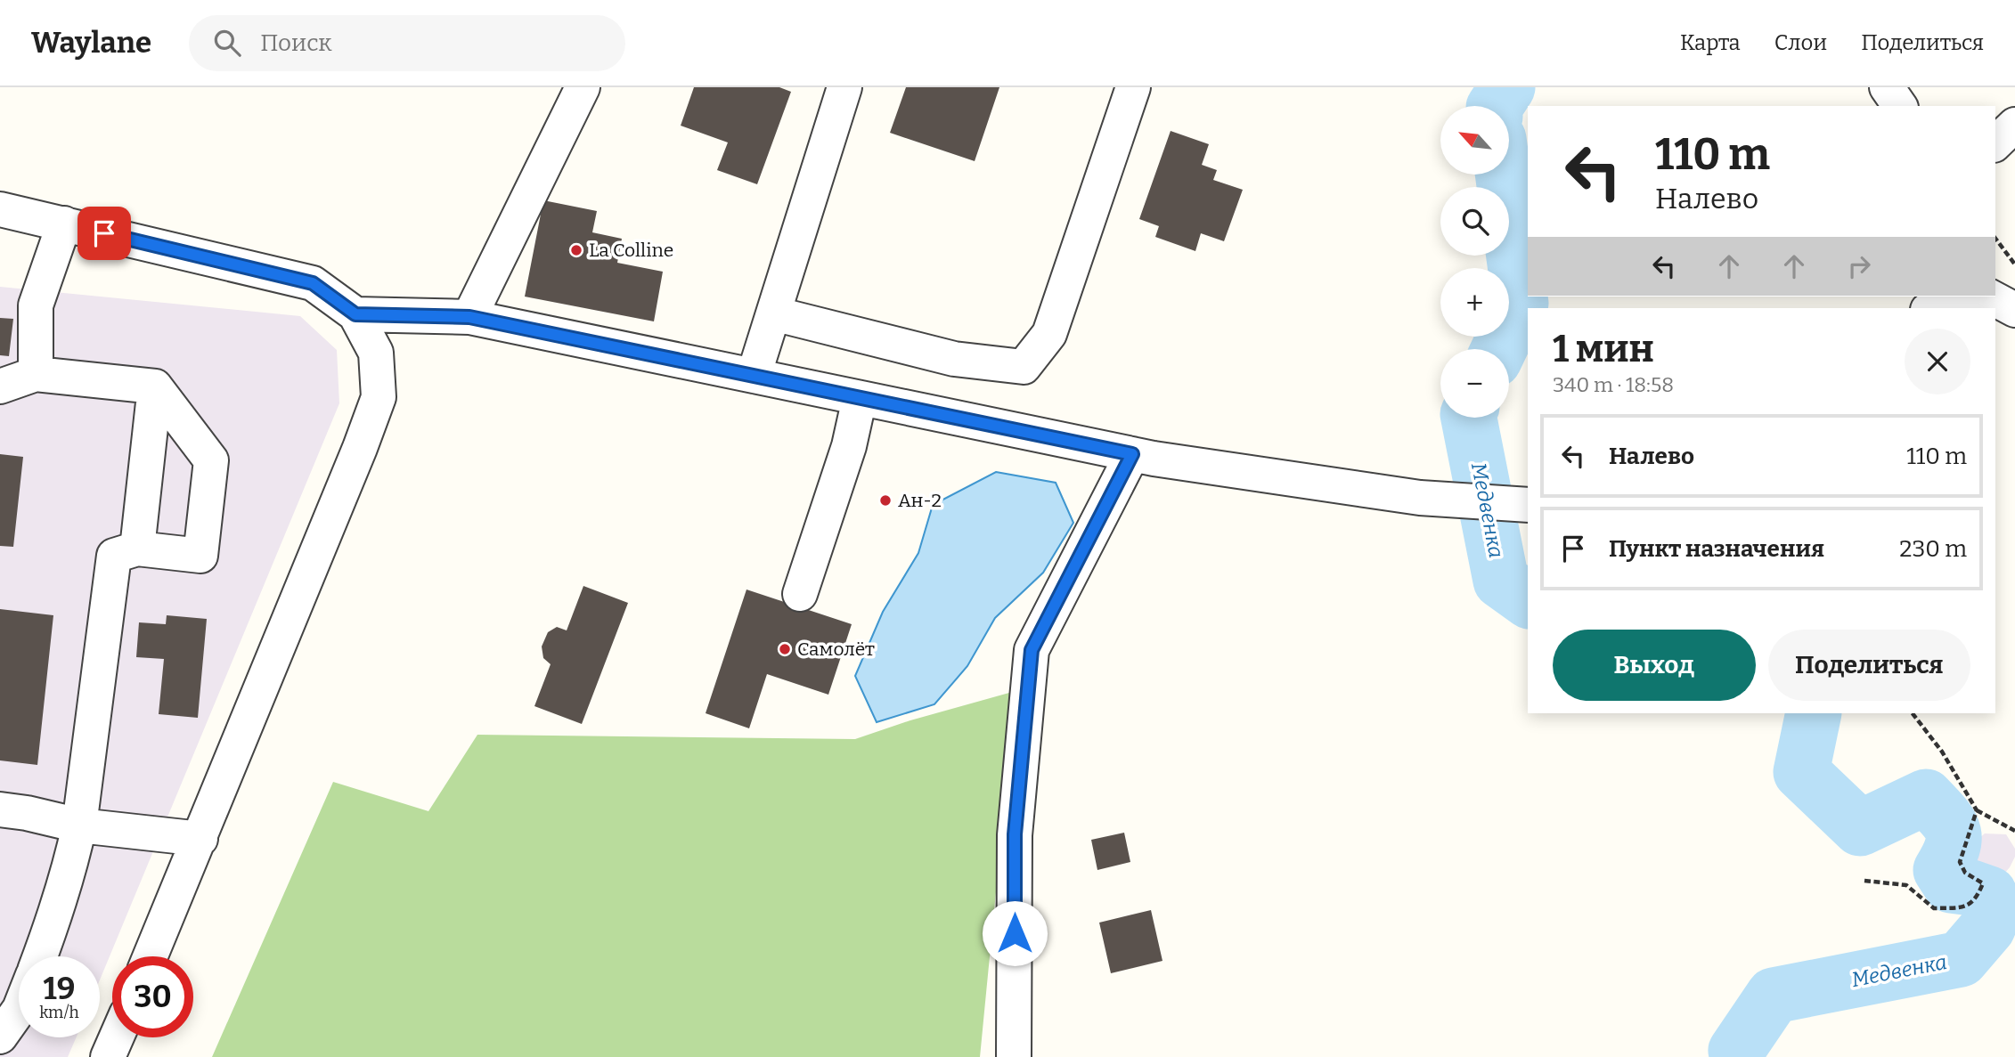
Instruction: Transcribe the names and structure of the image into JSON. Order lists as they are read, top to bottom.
{
  "water": ["Медвенка"],
  "places": ["La Colline", "Ан-2", "Самолёт"],
  "north": "top left",
  "page": {
    "header": "Waylane",
    "search": "Поиск",
    "nav": ["Карта", "Слои", "Поделиться"],
    "map_buttons": ["+", "−"],
    "turn": ["110 m", "Налево"],
    "heading": ["1 мин", "340 m · 18:58"],
    "list": [
      {
        "name": "Налево",
        "value": "110 m"
      },
      {
        "name": "Пункт назначения",
        "value": "230 m"
      }
    ],
    "buttons": ["Выход", "Поделиться"],
    "speed": "19 km/h",
    "limit": "30"
  }
}
